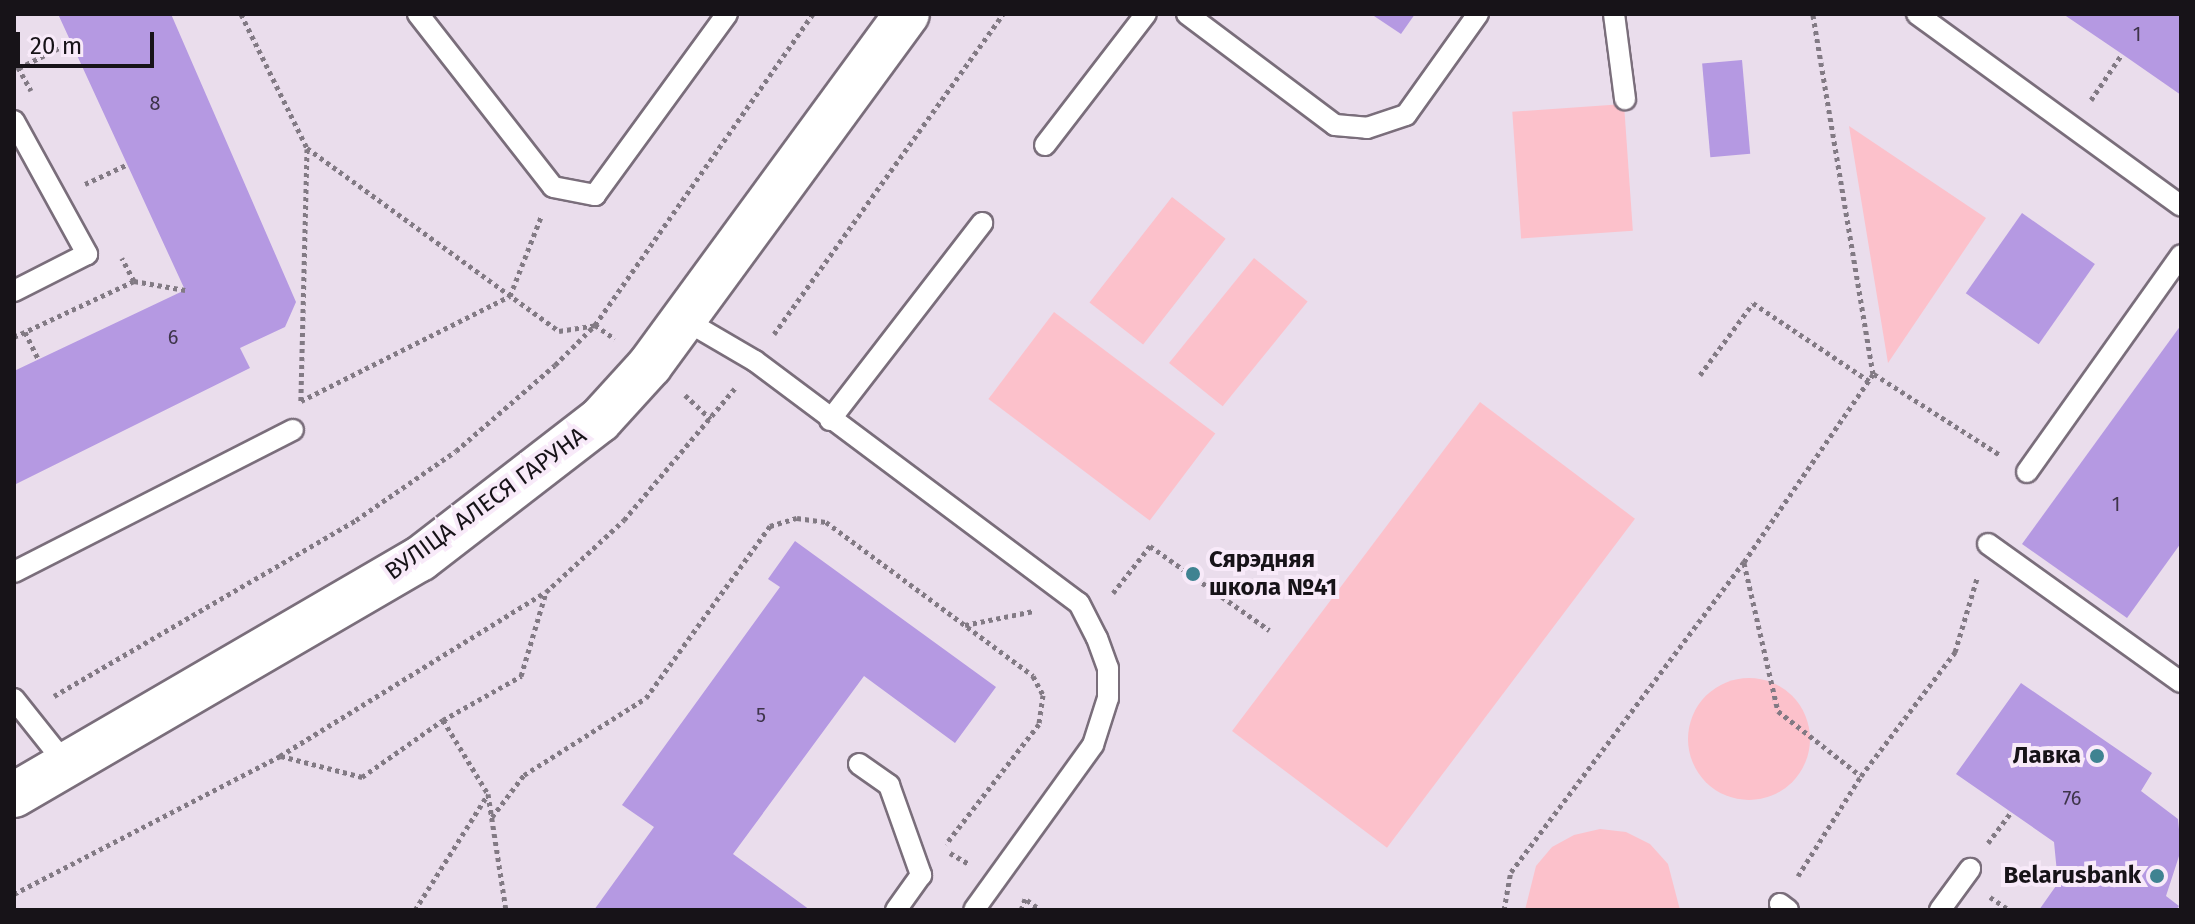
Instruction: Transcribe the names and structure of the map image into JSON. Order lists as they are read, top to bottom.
{
  "streets": {
    "street": ["ВУЛІЦА АЛЕСЯ ГАРУНА"]
  },
  "places": ["Сярэдняя школа №41", "Лавка", "Belarusbank"],
  "house_numbers": [
    "1",
    "8",
    "6",
    "1",
    "5",
    "76"
  ],
  "scale_bar": "20 m"
}
